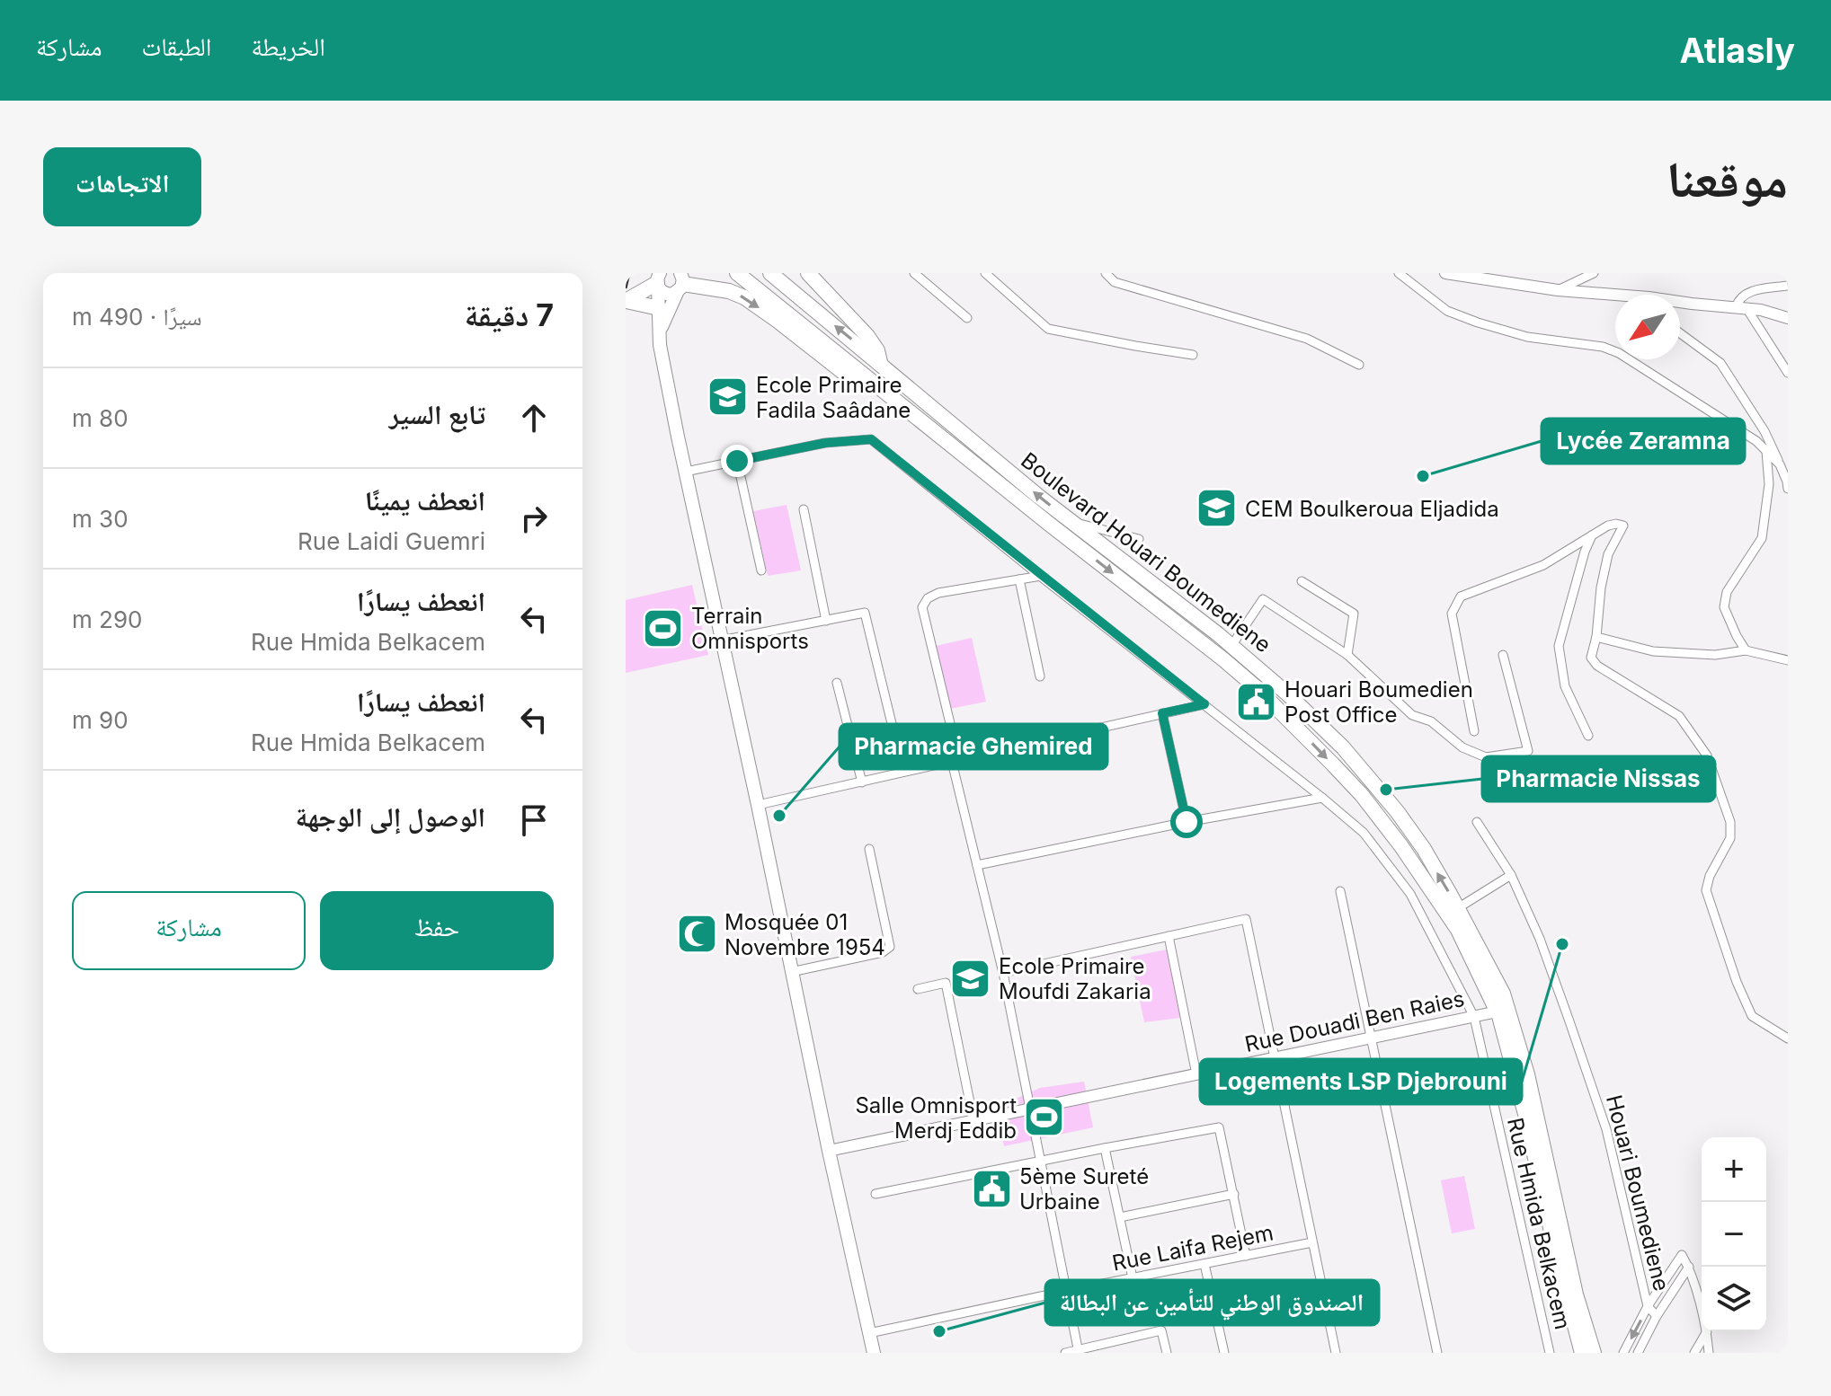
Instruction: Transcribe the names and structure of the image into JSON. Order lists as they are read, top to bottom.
{
  "streets": {
    "highway": ["Boulevard Houari Boumediene"],
    "street": [
      "Rue Douadi Ben Raies",
      "Houari Boumediene",
      "Rue Hmida Belkacem",
      "Rue Laifa Rejem"
    ]
  },
  "crossings": [
    ["Boulevard Houari Boumediene", "Rue Douadi Ben Raies"],
    ["Rue Douadi Ben Raies", "Rue Hmida Belkacem"]
  ],
  "places": {
    "school or university": ["Ecole Primaire Fadila Saâdane", "CEM Boulkeroua Eljadida", "Ecole Primaire Moufdi Zakaria"],
    "other": [
      "Lycée Zeramna",
      "Pharmacie Nissas",
      "Pharmacie Ghemired",
      "Logements LSP Djebrouni",
      "الصندوق الوطني للتأمين عن البطالة"
    ],
    "sports": ["Terrain Omnisports", "Salle Omnisport Merdj Eddib"],
    "public building": ["Houari Boumedien Post Office", "5ème Sureté Urbaine"],
    "mosque": ["Mosquée 01 Novembre 1954"]
  },
  "north": "bottom left",
  "page": {
    "header": "Atlasly",
    "nav": ["الخريطة", "الطبقات", "مشاركة"],
    "title": "موقعنا",
    "buttons": [
      "الاتجاهات",
      ["حفظ", "مشاركة"]
    ],
    "heading": ["7 دقيقة", "سيرًا · 490 m"],
    "list": [
      ["تابع السير", "80 m"],
      ["انعطف يمينًا", "Rue Laidi Guemri", "30 m"],
      ["انعطف يسارًا", "Rue Hmida Belkacem", "290 m"],
      ["انعطف يسارًا", "Rue Hmida Belkacem", "90 m"],
      "الوصول إلى الوجهة"
    ],
    "map_buttons": ["+", "−"]
  }
}
